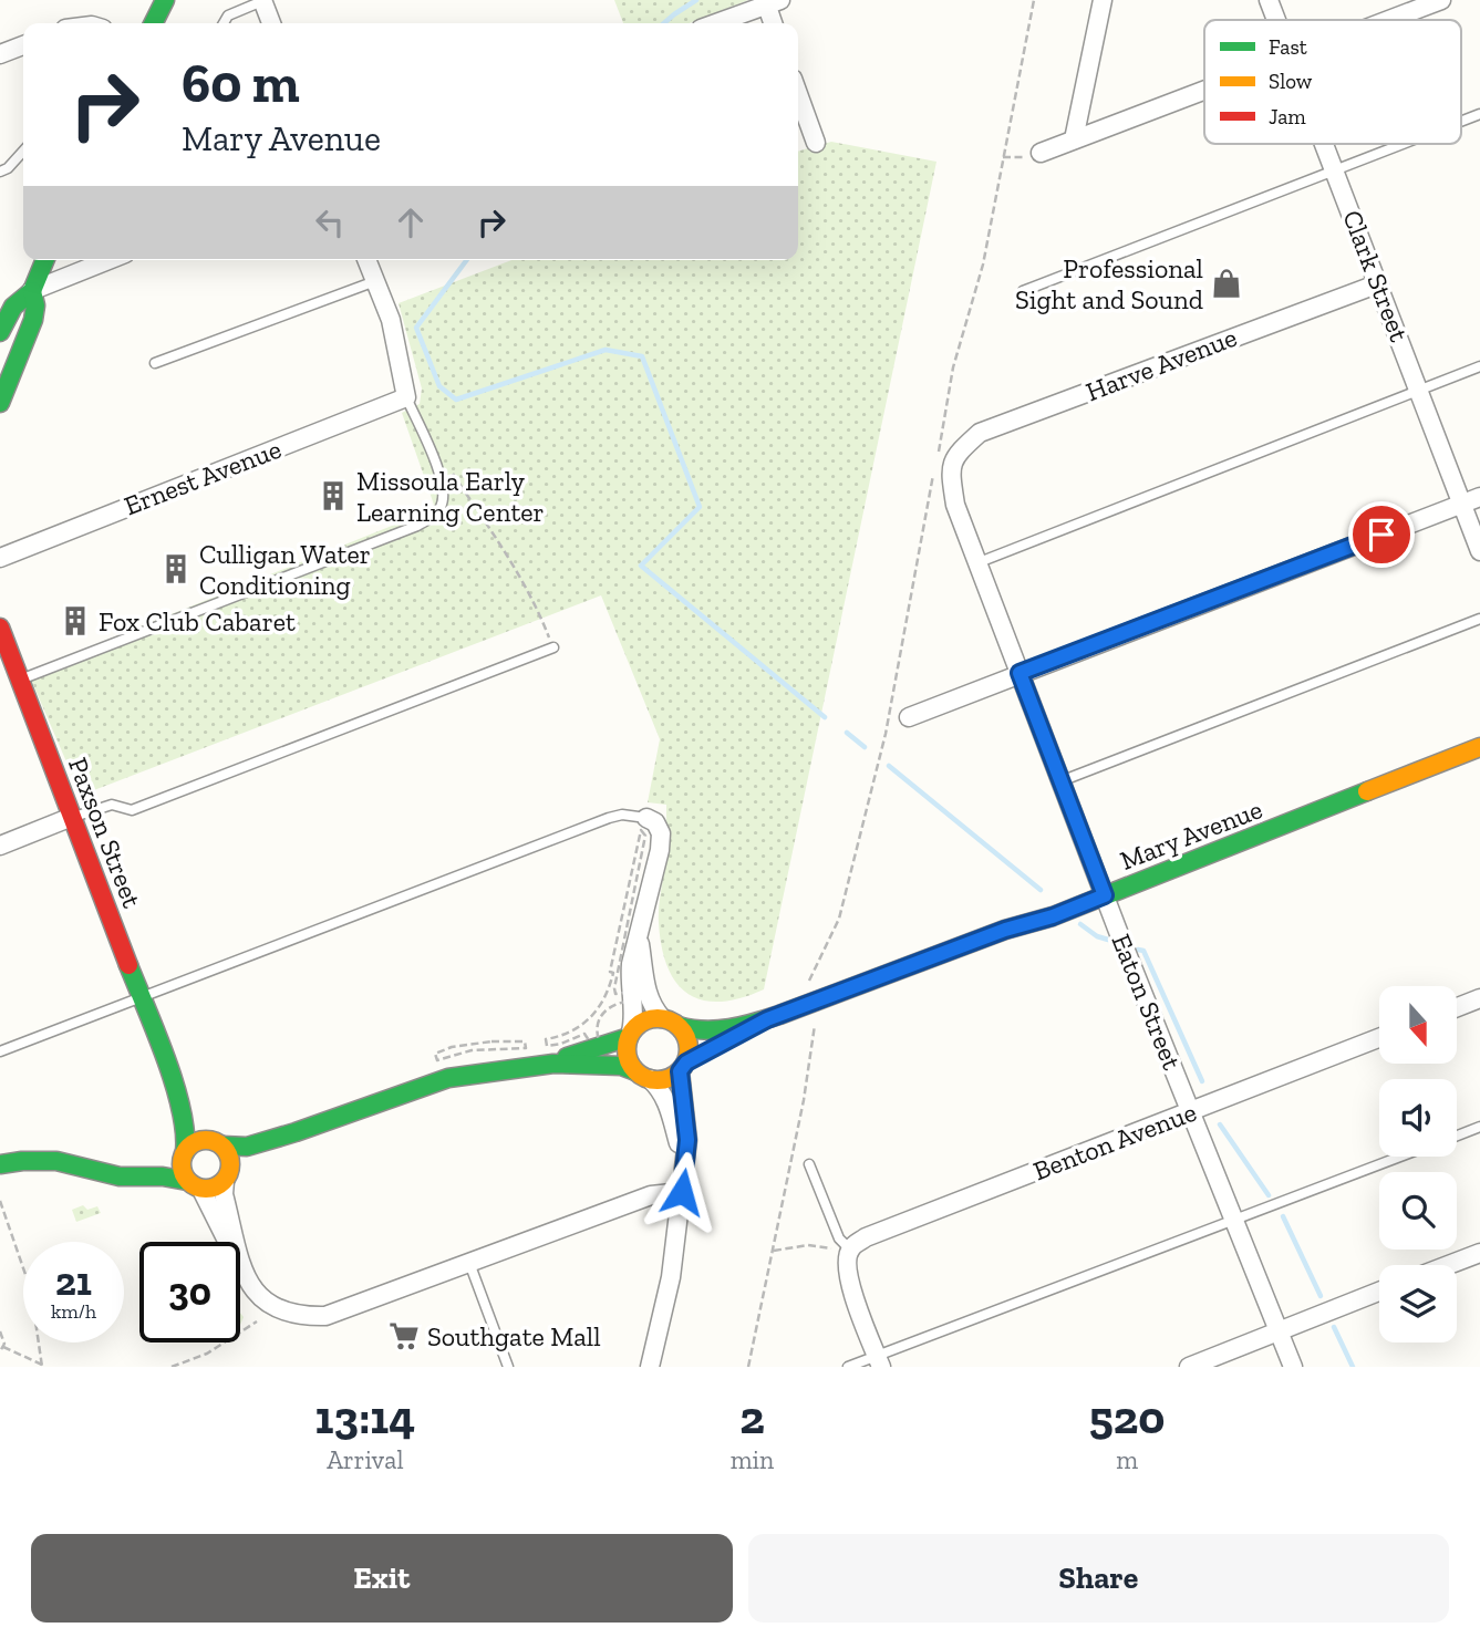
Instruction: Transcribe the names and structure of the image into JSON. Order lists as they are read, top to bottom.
{
  "streets": {
    "main road": ["Paxson Street", "Mary Avenue"],
    "street": [
      "Clark Street",
      "Harve Avenue",
      "Ernest Avenue",
      "Eaton Street",
      "Benton Avenue"
    ]
  },
  "crossings": [
    ["Clark Street", "Harve Avenue"],
    ["Harve Avenue", "Eaton Street"],
    ["Mary Avenue", "Eaton Street"],
    ["Eaton Street", "Benton Avenue"]
  ],
  "places": {
    "shop": ["Professional Sight and Sound"],
    "building": ["Missoula Early Learning Center", "Culligan Water Conditioning", "Fox Club Cabaret"],
    "supermarket": ["Southgate Mall"]
  },
  "legend": ["Fast", "Slow", "Jam"],
  "north": "bottom",
  "page": {
    "turn": ["60 m", "Mary Avenue"],
    "speed": "21 km/h",
    "limit": "30",
    "eta": [
      "13:14",
      "Arrival",
      "2",
      "min",
      "520",
      "m"
    ],
    "buttons": ["Exit", "Share"]
  }
}
